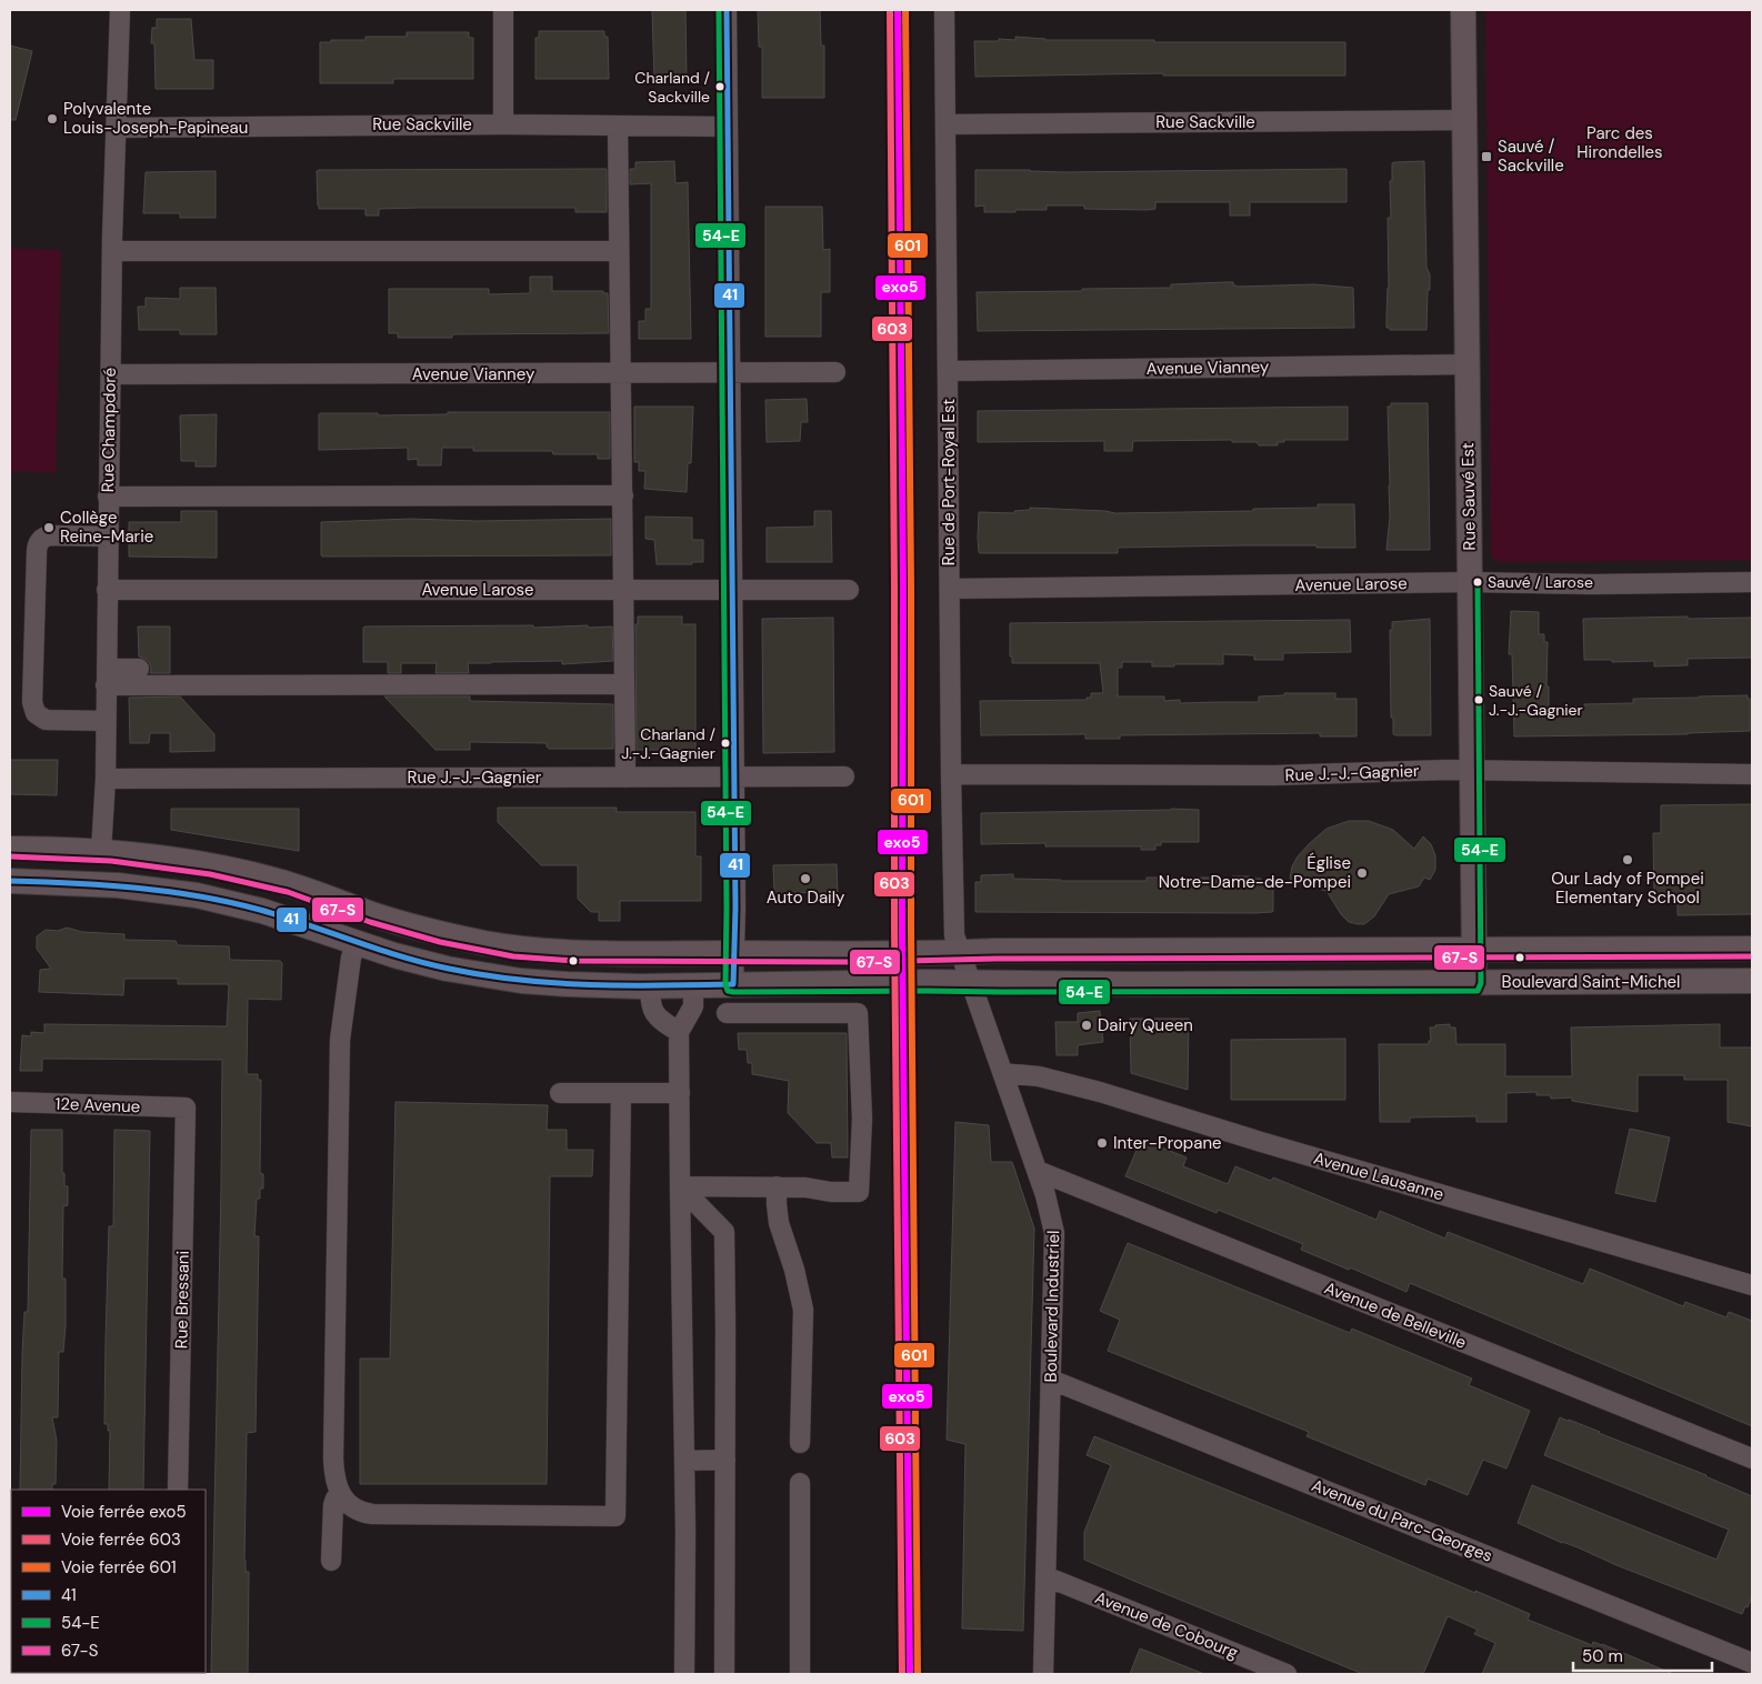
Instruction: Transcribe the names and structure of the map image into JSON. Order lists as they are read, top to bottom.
{
  "streets": {
    "main road": ["Rue Sauvé Est", "Boulevard Saint-Michel"],
    "street": [
      "Rue Sackville",
      "Avenue Vianney",
      "Rue Champdoré",
      "Rue de Port-Royal Est",
      "Avenue Larose",
      "Rue J.-J.-Gagnier",
      "12e Avenue",
      "Avenue Lausanne",
      "Rue Bressani",
      "Boulevard Industriel",
      "Avenue de Belleville",
      "Avenue du Parc-Georges",
      "Avenue de Cobourg"
    ]
  },
  "crossings": [
    ["Rue Sackville", "Rue Champdoré"],
    ["Rue Sackville", "Rue de Port-Royal Est"],
    ["Rue Sackville", "Rue Sauvé Est"],
    ["Avenue Vianney", "Rue Champdoré"],
    ["Avenue Vianney", "Rue de Port-Royal Est"],
    ["Avenue Vianney", "Rue Sauvé Est"],
    ["Rue Champdoré", "Avenue Larose"],
    ["Rue Champdoré", "Rue J.-J.-Gagnier"],
    ["Rue Champdoré", "Boulevard Saint-Michel"],
    ["Rue de Port-Royal Est", "Avenue Larose"],
    ["Rue de Port-Royal Est", "Rue J.-J.-Gagnier"],
    ["Rue de Port-Royal Est", "Boulevard Saint-Michel"],
    ["Rue de Port-Royal Est", "Boulevard Industriel"],
    ["Rue Sauvé Est", "Avenue Larose"],
    ["Rue Sauvé Est", "Rue J.-J.-Gagnier"],
    ["Rue Sauvé Est", "Boulevard Saint-Michel"],
    ["Boulevard Saint-Michel", "Boulevard Industriel"],
    ["12e Avenue", "Rue Bressani"],
    ["Avenue Lausanne", "Boulevard Industriel"],
    ["Boulevard Industriel", "Avenue de Belleville"],
    ["Boulevard Industriel", "Avenue du Parc-Georges"],
    ["Boulevard Industriel", "Avenue de Cobourg"]
  ],
  "parks": ["Parc des Hirondelles"],
  "places": {
    "other": [
      "Charland / Sackville",
      "Polyvalente Louis-Joseph-Papineau",
      "Collège Reine-Marie",
      "Sauvé / Larose",
      "Sauvé / J.-J.-Gagnier",
      "Charland / J.-J.-Gagnier",
      "Our Lady of Pompei Elementary School",
      "Église Notre-Dame-de-Pompei",
      "Auto Daily",
      "Dairy Queen",
      "Inter-Propane"
    ],
    "transit": ["Sauvé / Sackville"]
  },
  "lines": [
    "rail line exo5",
    "rail line 603",
    "rail line 601",
    "transit line 41",
    "transit line 54-E",
    "transit line 67-S"
  ],
  "legend": [
    "Voie ferrée exo5",
    "Voie ferrée 603",
    "Voie ferrée 601",
    "41",
    "54-E",
    "67-S"
  ],
  "scale_bar": "50 m"
}
